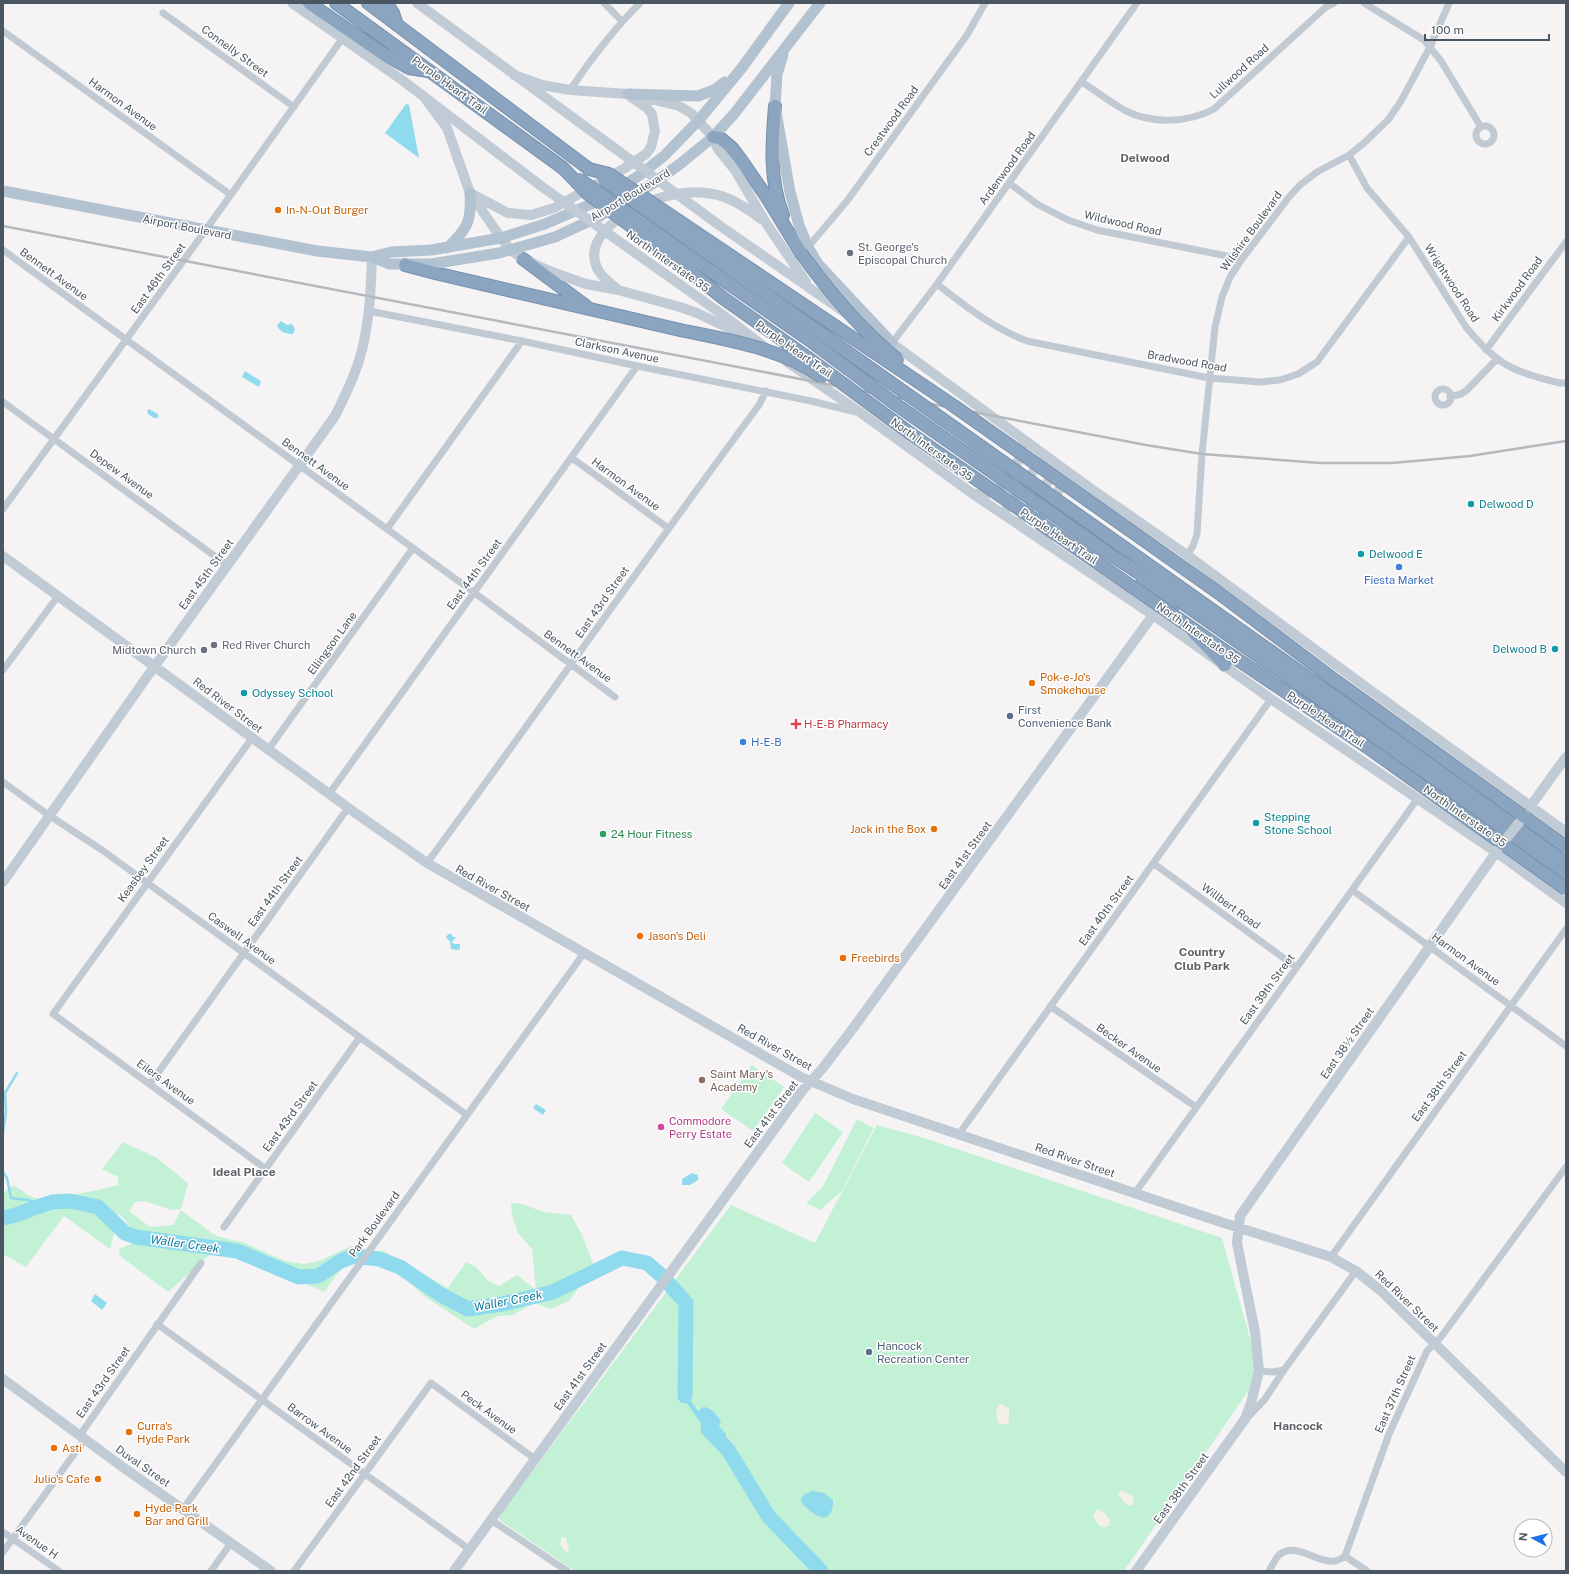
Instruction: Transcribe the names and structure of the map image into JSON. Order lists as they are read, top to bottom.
{
  "streets": {
    "highway": ["Purple Heart Trail"],
    "main road": [
      "Airport Boulevard",
      "North Interstate 35",
      "East 45th Street",
      "Red River Street",
      "East 41st Street",
      "East 38½ Street",
      "East 38th Street",
      "Duval Street"
    ],
    "street": [
      "Connelly Street",
      "Lullwood Road",
      "Harmon Avenue",
      "Crestwood Road",
      "Ardenwood Road",
      "Wildwood Road",
      "Wilshire Boulevard",
      "Bennett Avenue",
      "East 46th Street",
      "Wrightwood Road",
      "Kirkwood Road",
      "Clarkson Avenue",
      "Bradwood Road",
      "Depew Avenue",
      "East 44th Street",
      "East 43rd Street",
      "Ellingson Lane",
      "Keasbey Street",
      "Willbert Road",
      "East 40th Street",
      "Caswell Avenue",
      "East 39th Street",
      "Becker Avenue",
      "Eilers Avenue",
      "Park Boulevard",
      "East 37th Street",
      "Peck Avenue",
      "Barrow Avenue",
      "East 42nd Street",
      "Avenue H"
    ]
  },
  "crossings": [
    ["Connelly Street", "East 46th Street"],
    ["Lullwood Road", "Ardenwood Road"],
    ["Harmon Avenue", "East 46th Street"],
    ["Harmon Avenue", "East 44th Street"],
    ["Harmon Avenue", "East 43rd Street"],
    ["Harmon Avenue", "East 39th Street"],
    ["Harmon Avenue", "East 38½ Street"],
    ["Harmon Avenue", "East 38th Street"],
    ["Ardenwood Road", "Wildwood Road"],
    ["Ardenwood Road", "Bradwood Road"],
    ["Airport Boulevard", "East 46th Street"],
    ["Airport Boulevard", "East 45th Street"],
    ["Wildwood Road", "Wilshire Boulevard"],
    ["Wilshire Boulevard", "Wrightwood Road"],
    ["Wilshire Boulevard", "Bradwood Road"],
    ["North Interstate 35", "East 46th Street"],
    ["North Interstate 35", "Clarkson Avenue"],
    ["North Interstate 35", "East 41st Street"],
    ["North Interstate 35", "East 40th Street"],
    ["North Interstate 35", "East 39th Street"],
    ["North Interstate 35", "East 38½ Street"],
    ["Bennett Avenue", "East 46th Street"],
    ["Bennett Avenue", "East 45th Street"],
    ["Bennett Avenue", "East 44th Street"],
    ["Bennett Avenue", "East 43rd Street"],
    ["Bennett Avenue", "Ellingson Lane"],
    ["East 46th Street", "Depew Avenue"],
    ["Wrightwood Road", "Kirkwood Road"],
    ["Wrightwood Road", "Bradwood Road"],
    ["Clarkson Avenue", "East 45th Street"],
    ["Clarkson Avenue", "East 44th Street"],
    ["Clarkson Avenue", "East 43rd Street"],
    ["Depew Avenue", "East 45th Street"],
    ["East 45th Street", "Red River Street"],
    ["East 45th Street", "Caswell Avenue"],
    ["East 44th Street", "Red River Street"],
    ["East 44th Street", "Caswell Avenue"],
    ["East 44th Street", "Eilers Avenue"],
    ["East 43rd Street", "Red River Street"],
    ["East 43rd Street", "Caswell Avenue"],
    ["East 43rd Street", "Eilers Avenue"],
    ["East 43rd Street", "Barrow Avenue"],
    ["East 43rd Street", "Duval Street"],
    ["East 43rd Street", "Avenue H"],
    ["Ellingson Lane", "Red River Street"],
    ["Red River Street", "East 41st Street"],
    ["Red River Street", "Keasbey Street"],
    ["Red River Street", "East 40th Street"],
    ["Red River Street", "East 39th Street"],
    ["Red River Street", "East 38½ Street"],
    ["Red River Street", "East 38th Street"],
    ["Red River Street", "Park Boulevard"],
    ["Red River Street", "East 37th Street"],
    ["East 41st Street", "Peck Avenue"],
    ["East 41st Street", "Barrow Avenue"],
    ["Keasbey Street", "Caswell Avenue"],
    ["Keasbey Street", "Eilers Avenue"],
    ["Willbert Road", "East 40th Street"],
    ["Willbert Road", "East 39th Street"],
    ["East 40th Street", "Becker Avenue"],
    ["Caswell Avenue", "Park Boulevard"],
    ["East 39th Street", "Becker Avenue"],
    ["East 38½ Street", "East 38th Street"],
    ["Park Boulevard", "Barrow Avenue"],
    ["Park Boulevard", "Duval Street"],
    ["Peck Avenue", "East 42nd Street"],
    ["Barrow Avenue", "East 42nd Street"]
  ],
  "districts": [
    "Delwood",
    "Country Club Park",
    "Ideal Place",
    "Hancock"
  ],
  "water": ["Waller Creek"],
  "places": {
    "other": [
      "In-N-Out Burger",
      "St. George's Episcopal Church",
      "Delwood D",
      "Delwood E",
      "Fiesta Market",
      "Red River Church",
      "Delwood B",
      "Midtown Church",
      "Pok-e-Jo's Smokehouse",
      "Odyssey School",
      "First Convenience Bank",
      "H-E-B",
      "Stepping Stone School",
      "Jack in the Box",
      "24 Hour Fitness",
      "Jason's Deli",
      "Freebirds",
      "Saint Mary's Academy",
      "Commodore Perry Estate",
      "Hancock Recreation Center",
      "Curra's Hyde Park",
      "Asti",
      "Julio's Cafe",
      "Hyde Park Bar and Grill"
    ],
    "health": ["H-E-B Pharmacy"]
  },
  "scale_bar": "100 m",
  "north": "left"
}
